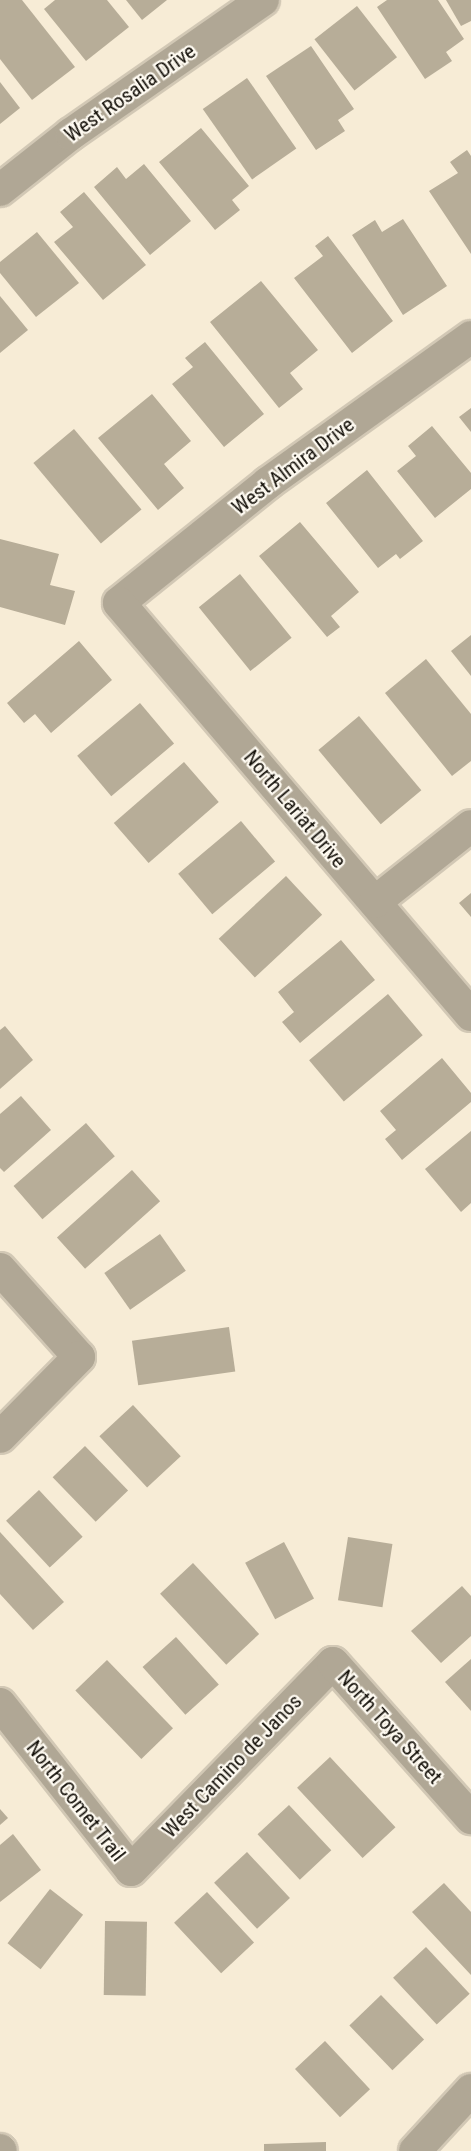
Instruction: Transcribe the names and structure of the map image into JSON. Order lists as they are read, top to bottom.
{
  "streets": {
    "street": [
      "West Rosalia Drive",
      "West Almira Drive",
      "North Lariat Drive",
      "North Toya Street",
      "West Camino de Janos",
      "North Comet Trail"
    ]
  },
  "crossings": [
    ["West Almira Drive", "North Lariat Drive"],
    ["North Toya Street", "West Camino de Janos"],
    ["West Camino de Janos", "North Comet Trail"]
  ]
}
